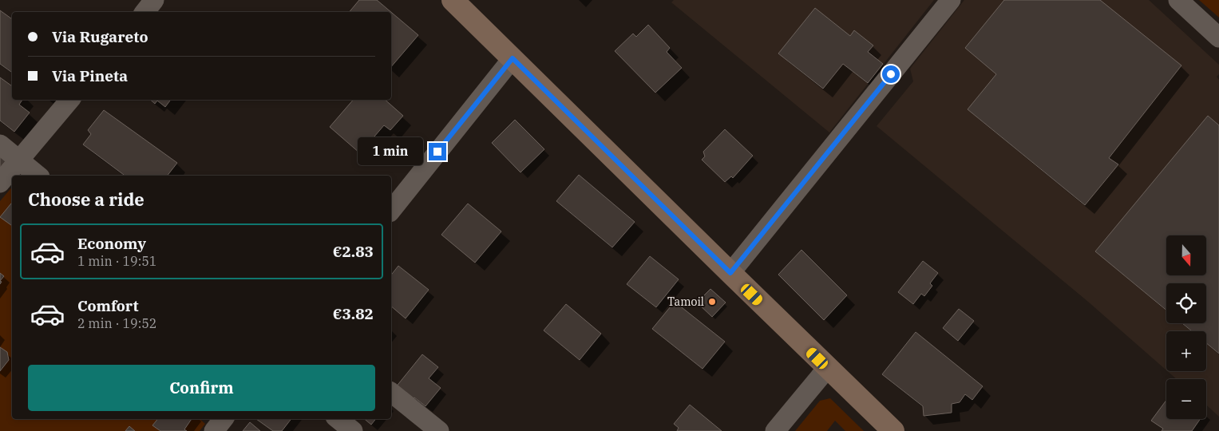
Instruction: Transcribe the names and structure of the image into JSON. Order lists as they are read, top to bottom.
{
  "places": ["Tamoil"],
  "north": "bottom",
  "page": {
    "banner": ["Via Rugareto", "Via Pineta"],
    "bubble": "1 min",
    "heading": "Choose a ride",
    "list": [
      {
        "name": "Economy",
        "note": "1 min · 19:51",
        "value": "€2.83"
      },
      {
        "name": "Comfort",
        "note": "2 min · 19:52",
        "value": "€3.82"
      }
    ],
    "map_buttons": ["+", "−"],
    "buttons": "Confirm"
  }
}
